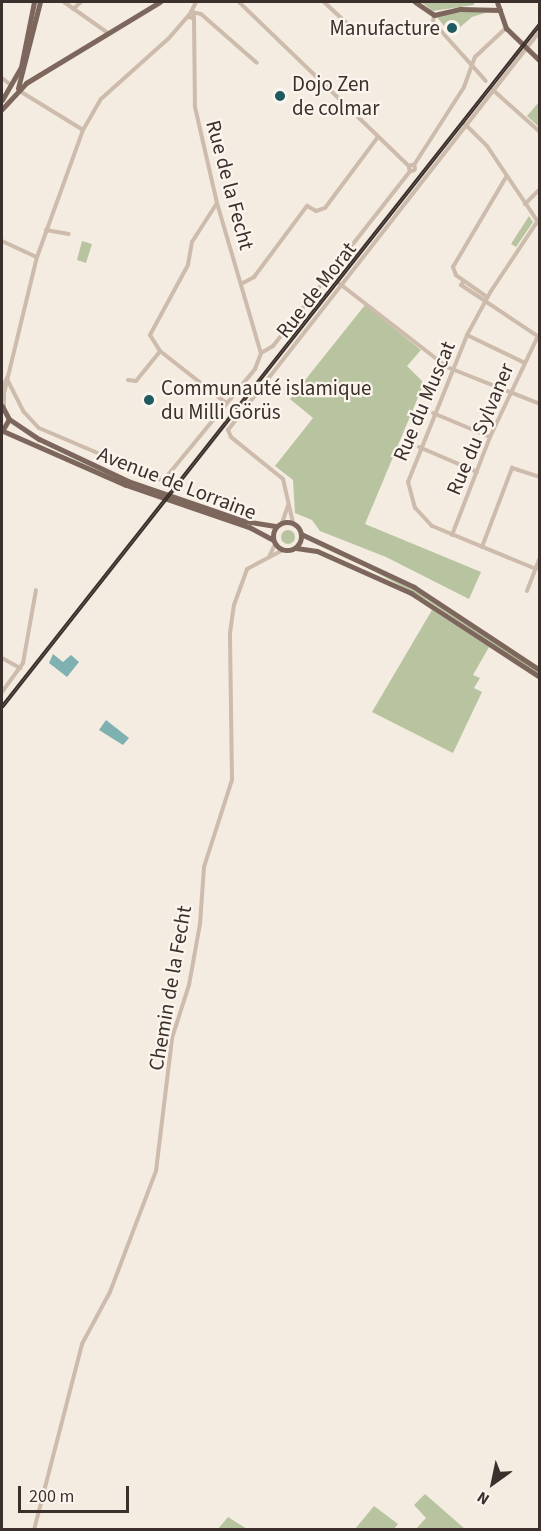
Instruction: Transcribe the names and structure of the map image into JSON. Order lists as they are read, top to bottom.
{
  "streets": {
    "main road": ["Avenue de Lorraine"],
    "street": [
      "Rue de la Fecht",
      "Rue de Morat",
      "Rue du Muscat",
      "Rue du Sylvaner",
      "Chemin de la Fecht"
    ]
  },
  "crossings": [
    ["Rue de Morat", "Avenue de Lorraine"],
    ["Rue de Morat", "Chemin de la Fecht"],
    ["Rue du Muscat", "Rue du Sylvaner"],
    ["Avenue de Lorraine", "Chemin de la Fecht"]
  ],
  "places": ["Manufacture", "Dojo Zen de colmar", "Communauté islamique du Milli Görüs"],
  "scale_bar": "200 m",
  "north": "bottom left"
}
